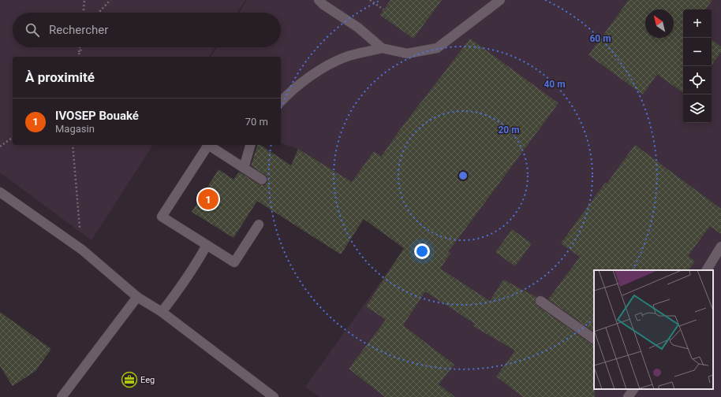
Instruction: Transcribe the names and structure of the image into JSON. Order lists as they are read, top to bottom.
{
  "places": {
    "office": ["Eeg"]
  },
  "north": "top left",
  "page": {
    "map_buttons": ["+", "−"],
    "search": "Rechercher",
    "heading": "À proximité",
    "list": [
      {
        "mark": "1",
        "name": "IVOSEP Bouaké",
        "note": "Magasin",
        "value": "70 m"
      }
    ],
    "pins": "1"
  },
  "rings": ["60 m", "40 m", "20 m"]
}
